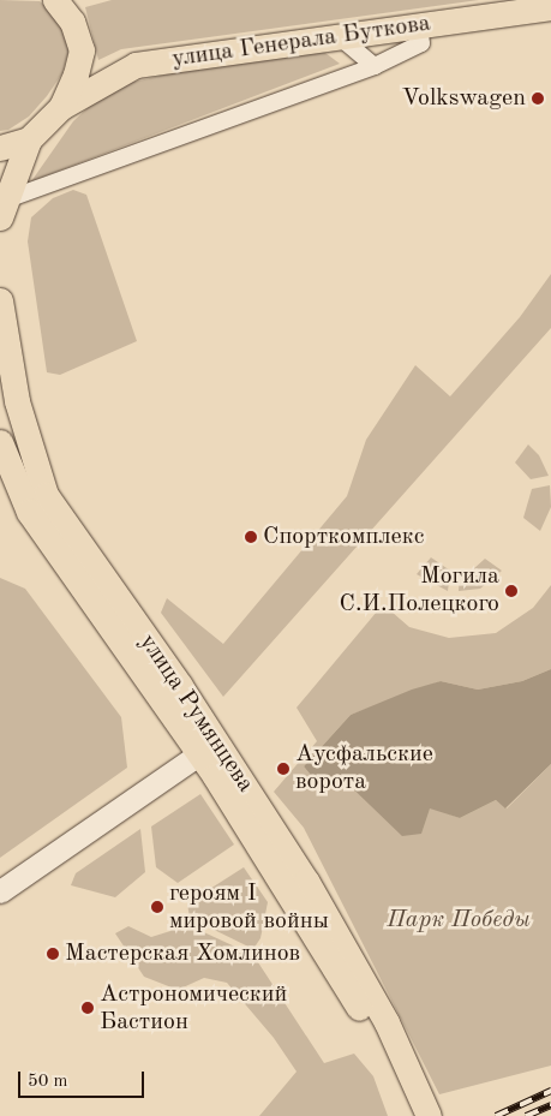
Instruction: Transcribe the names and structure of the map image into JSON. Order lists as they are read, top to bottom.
{
  "streets": {
    "main road": ["улица Генерала Буткова", "улица Румянцева"]
  },
  "parks": ["Парк Победы"],
  "places": [
    "Volkswagen",
    "Спорткомплекс",
    "Могила С.И.Полецкого",
    "Аусфальские ворота",
    "героям I мировой войны",
    "Мастерская Хомлинов",
    "Астрономический Бастион"
  ],
  "scale_bar": "50 m"
}
